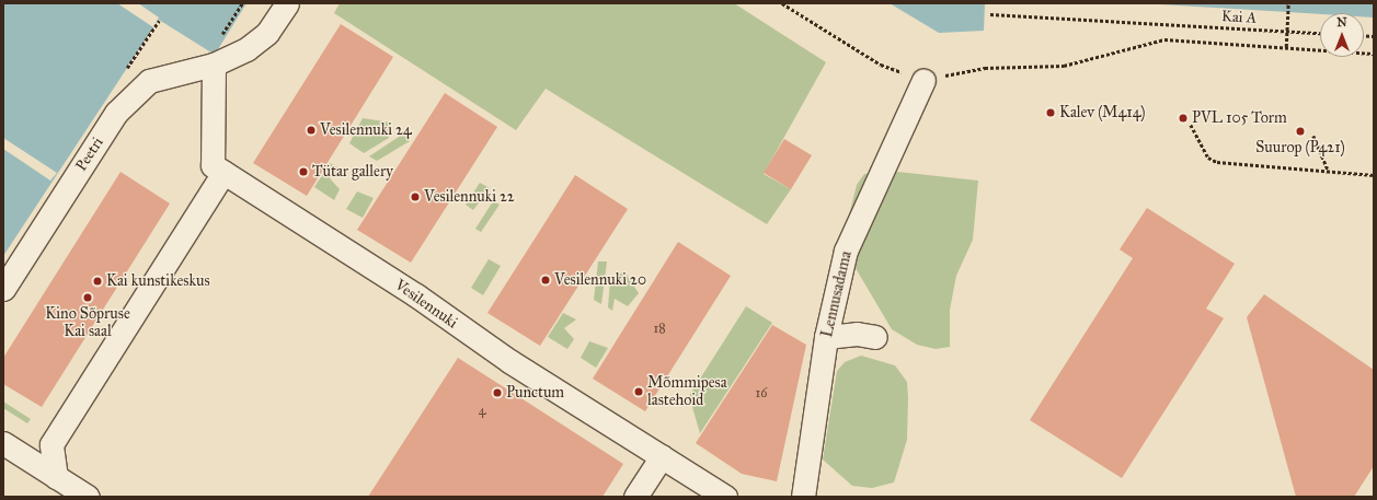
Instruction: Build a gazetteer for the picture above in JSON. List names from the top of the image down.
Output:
{
  "streets": {
    "street": ["Peetri", "Lennusadama", "Vesilennuki"],
    "path": ["Kai A"]
  },
  "crossings": [
    ["Peetri", "Vesilennuki"]
  ],
  "places": [
    "Kalev (M414)",
    "PVL 105 Torm",
    "Vesilennuki 24",
    "Suurop (P421)",
    "Tütar gallery",
    "Vesilennuki 22",
    "Vesilennuki 20",
    "Kai kunstikeskus",
    "Kino Sõpruse Kai saal",
    "Mõmmipesa lastehoid",
    "Punctum"
  ],
  "house_numbers": ["18", "16", "4"],
  "north": "top"
}
